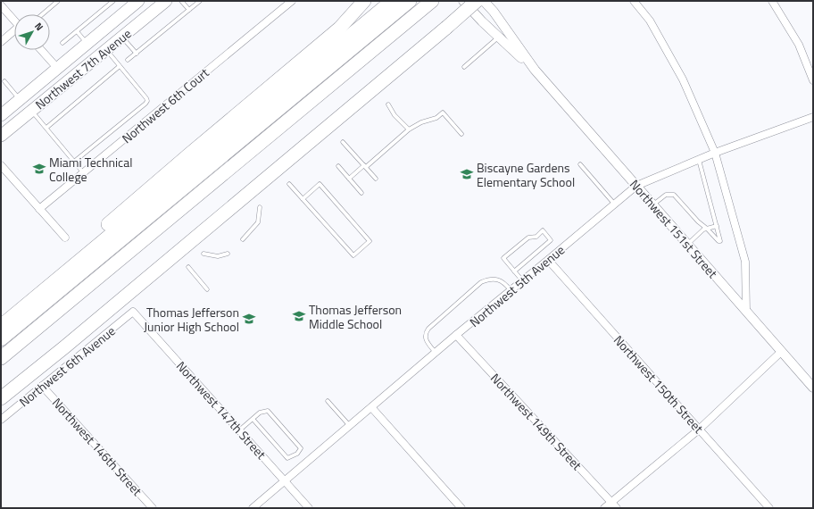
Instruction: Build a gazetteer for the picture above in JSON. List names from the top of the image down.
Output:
{
  "streets": {
    "main road": ["Northwest 7th Avenue"],
    "street": [
      "Northwest 6th Court",
      "Northwest 151st Street",
      "Northwest 5th Avenue",
      "Northwest 6th Avenue",
      "Northwest 150th Street",
      "Northwest 147th Street",
      "Northwest 149th Street",
      "Northwest 146th Street"
    ]
  },
  "crossings": [
    ["Northwest 151st Street", "Northwest 5th Avenue"],
    ["Northwest 5th Avenue", "Northwest 150th Street"],
    ["Northwest 5th Avenue", "Northwest 147th Street"],
    ["Northwest 5th Avenue", "Northwest 149th Street"],
    ["Northwest 6th Avenue", "Northwest 147th Street"],
    ["Northwest 6th Avenue", "Northwest 146th Street"]
  ],
  "places": {
    "school or university": [
      "Miami Technical College",
      "Biscayne Gardens Elementary School",
      "Thomas Jefferson Middle School",
      "Thomas Jefferson Junior High School"
    ]
  },
  "north": "top right"
}
